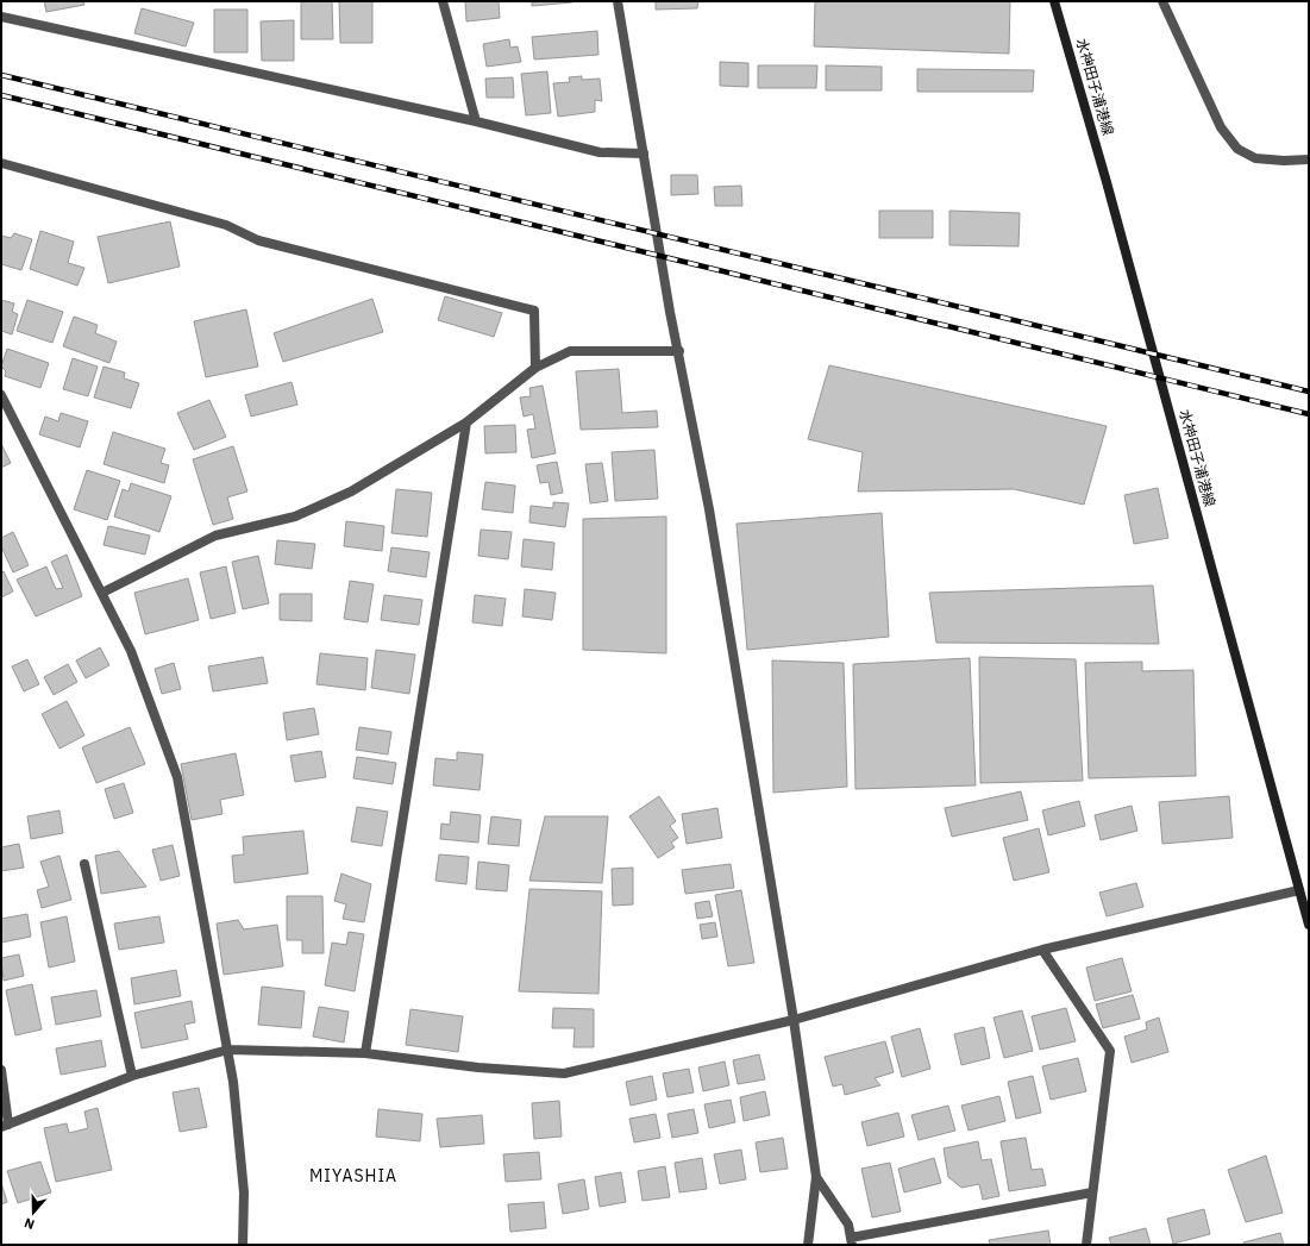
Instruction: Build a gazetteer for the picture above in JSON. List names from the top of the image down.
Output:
{
  "streets": {
    "main road": ["水神田子浦港線"]
  },
  "districts": ["MIYASHIA"],
  "north": "bottom"
}
